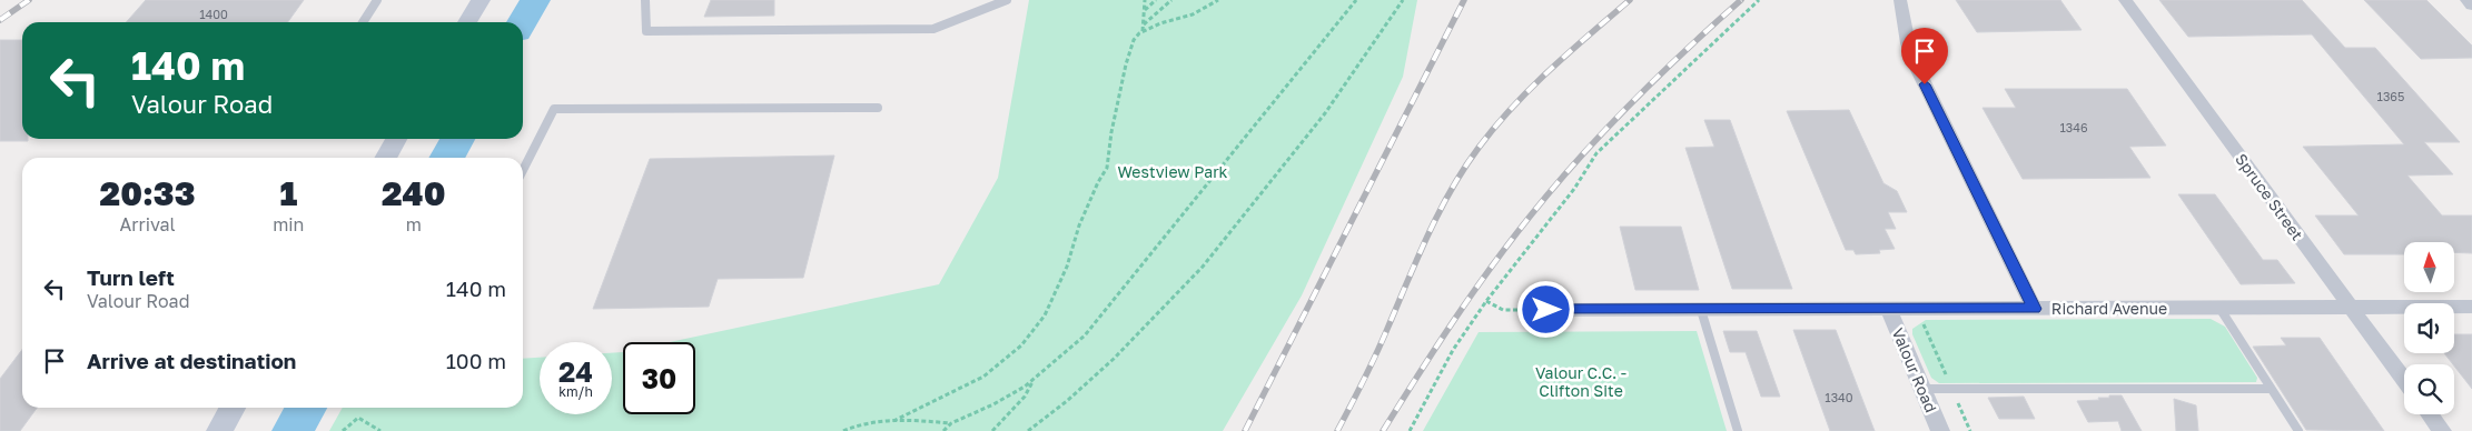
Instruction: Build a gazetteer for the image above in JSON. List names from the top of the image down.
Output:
{
  "streets": {
    "street": ["Spruce Street", "Richard Avenue", "Valour Road"]
  },
  "crossings": [
    ["Spruce Street", "Richard Avenue"],
    ["Richard Avenue", "Valour Road"]
  ],
  "parks": ["Westview Park", "Valour C.C. - Clifton Site"],
  "house_numbers": [
    "1400",
    "1365",
    "1346",
    "1340"
  ],
  "north": "top",
  "page": {
    "turn": ["140 m", "Valour Road"],
    "eta": [
      "20:33",
      "Arrival",
      "1",
      "min",
      "240",
      "m"
    ],
    "list": [
      {
        "name": "Turn left",
        "note": "Valour Road",
        "value": "140 m"
      },
      {
        "name": "Arrive at destination",
        "value": "100 m"
      }
    ],
    "speed": "24 km/h",
    "limit": "30"
  }
}
